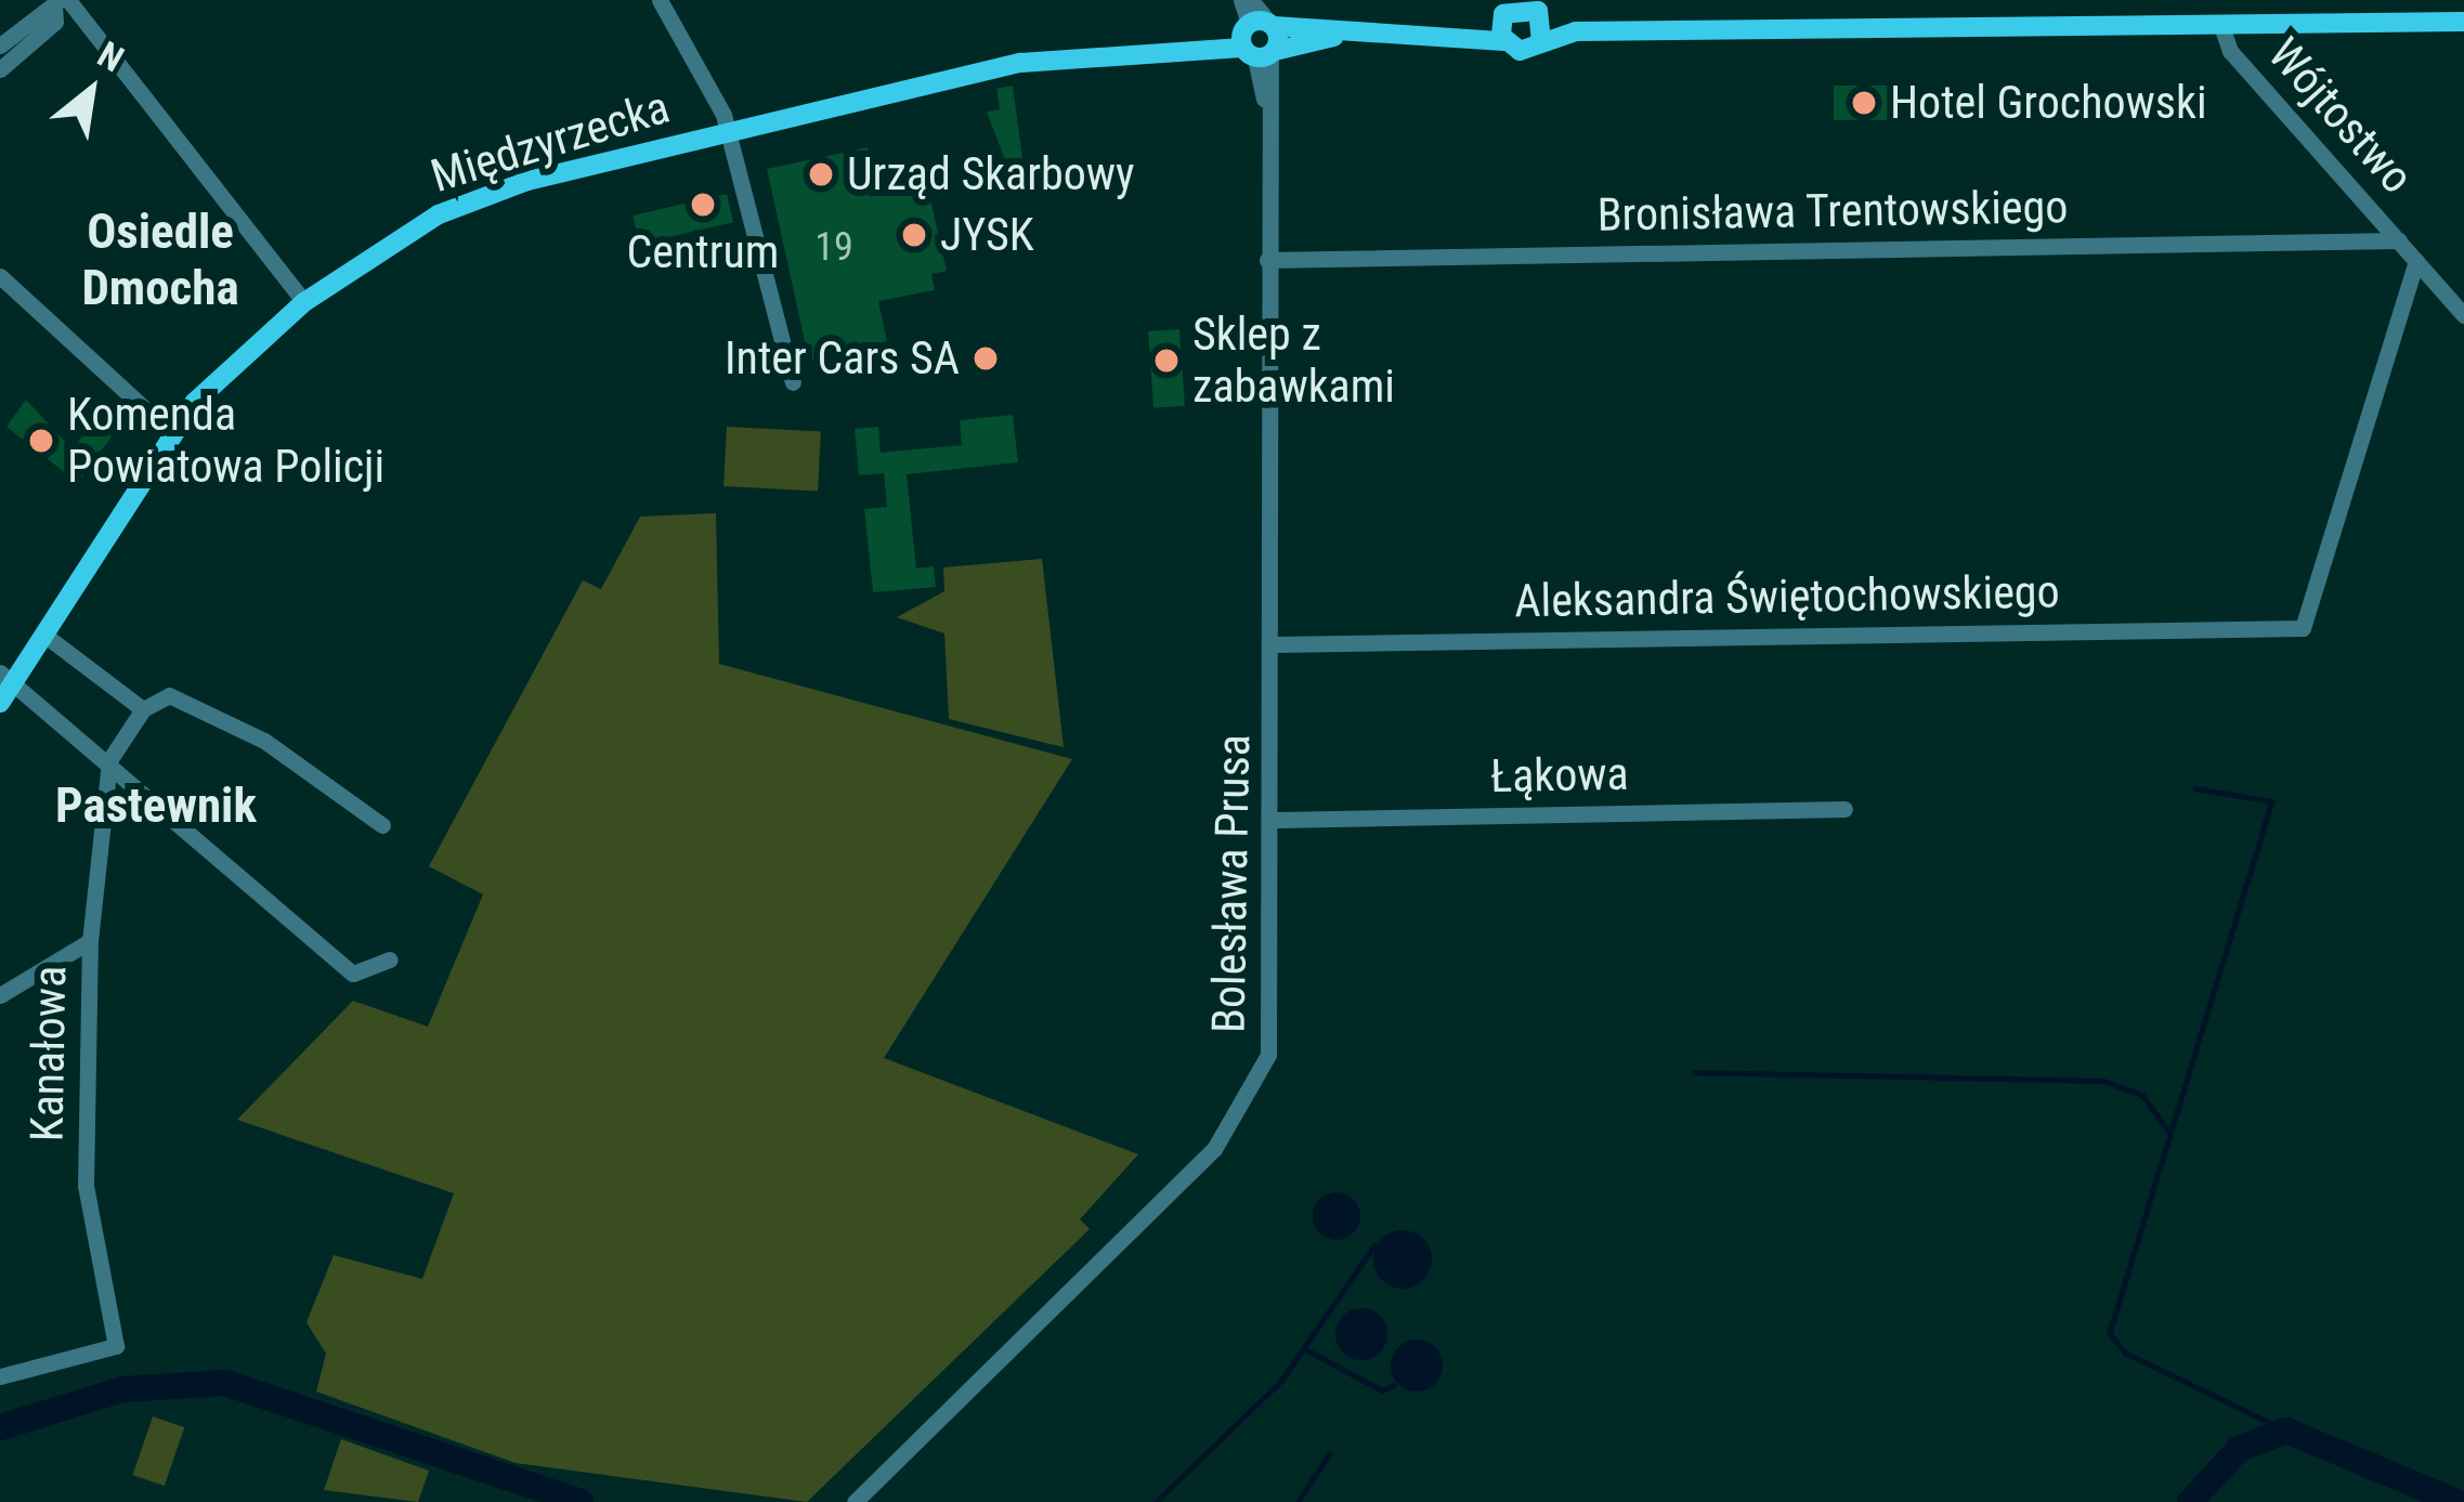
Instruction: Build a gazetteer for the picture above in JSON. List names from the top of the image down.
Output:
{
  "streets": {
    "main road": ["Międzyrzecka"],
    "street": [
      "Wójtostwo",
      "Bronisława Trentowskiego",
      "Aleksandra Świętochowskiego",
      "Łąkowa",
      "Bolesława Prusa",
      "Kanałowa"
    ]
  },
  "crossings": [
    ["Wójtostwo", "Międzyrzecka"],
    ["Wójtostwo", "Bronisława Trentowskiego"],
    ["Wójtostwo", "Aleksandra Świętochowskiego"],
    ["Międzyrzecka", "Bolesława Prusa"],
    ["Bronisława Trentowskiego", "Bolesława Prusa"],
    ["Aleksandra Świętochowskiego", "Bolesława Prusa"],
    ["Łąkowa", "Bolesława Prusa"]
  ],
  "districts": ["Osiedle Dmocha", "Pastewnik"],
  "places": [
    "Hotel Grochowski",
    "Urząd Skarbowy",
    "Centrum",
    "JYSK",
    "Inter Cars SA",
    "Sklep z zabawkami",
    "Komenda Powiatowa Policji"
  ],
  "house_numbers": ["19"],
  "north": "top right"
}
